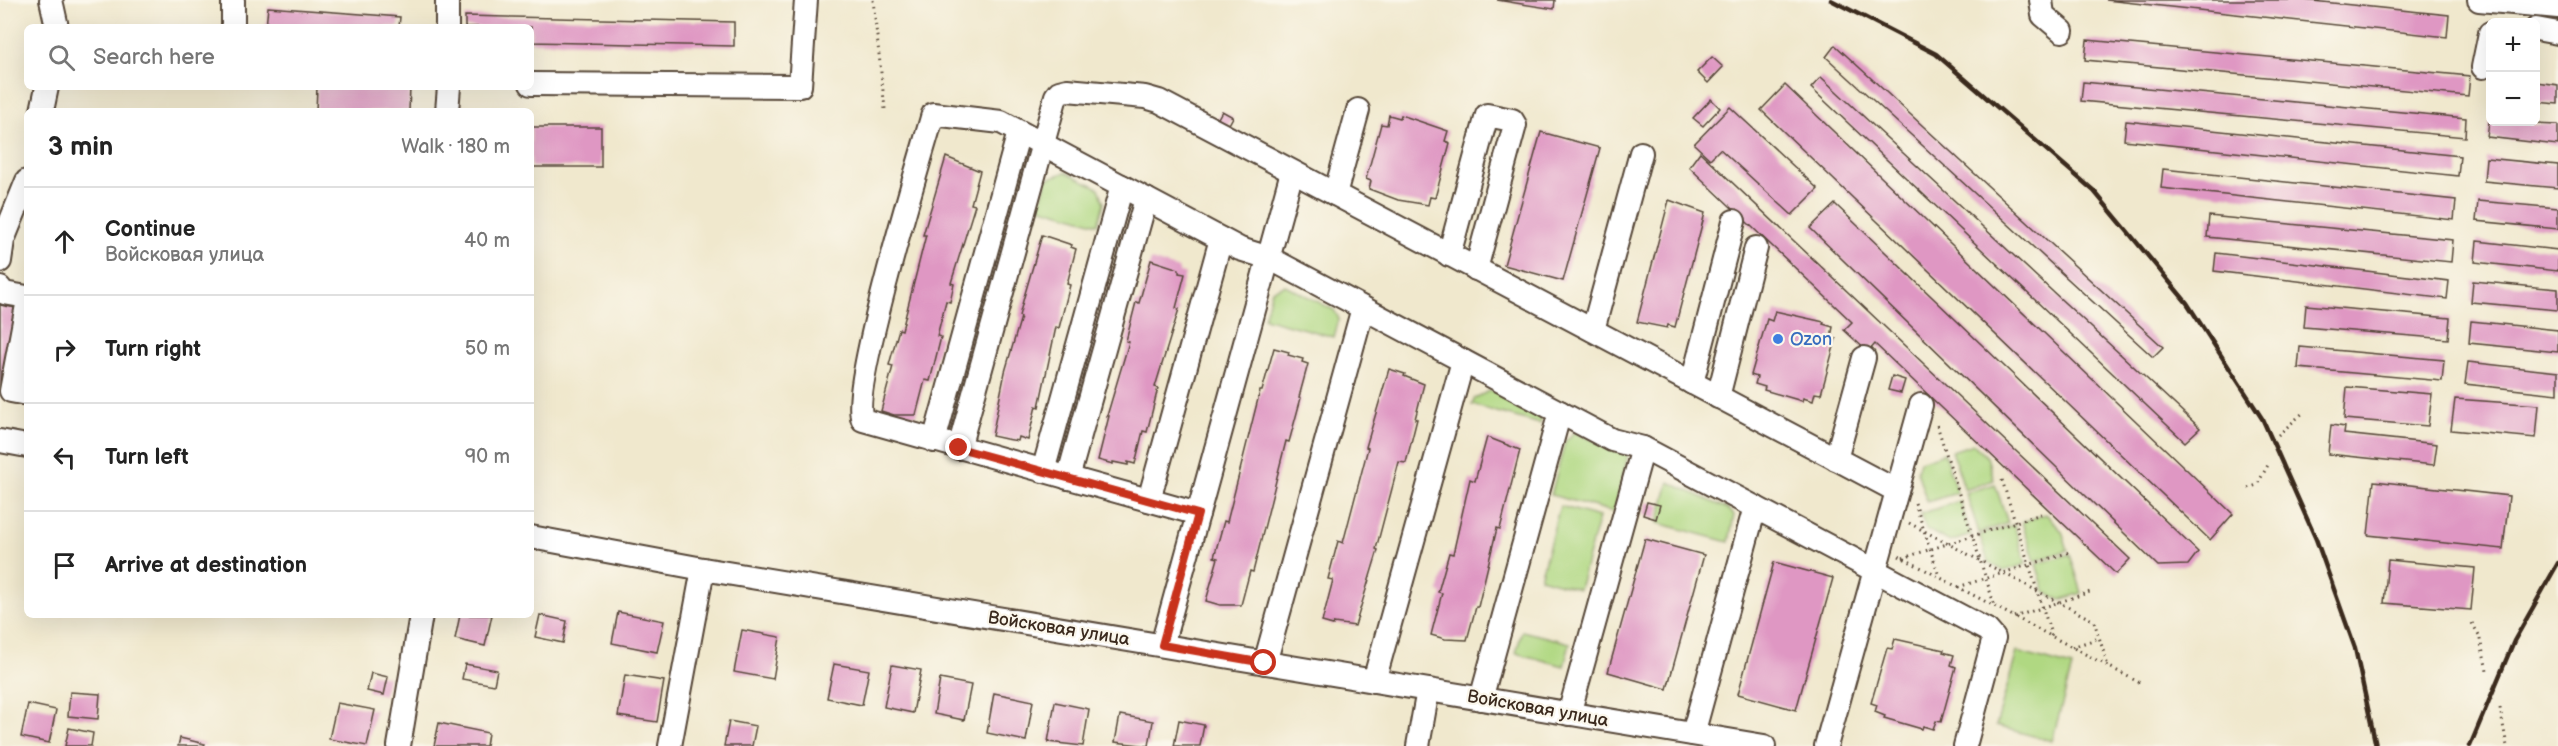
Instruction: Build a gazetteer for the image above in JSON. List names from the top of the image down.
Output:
{
  "streets": {
    "street": ["Войсковая улица"]
  },
  "places": ["Ozon"],
  "page": {
    "map_buttons": ["+", "−"],
    "search": "Search here",
    "heading": ["3 min", "Walk · 180 m"],
    "list": [
      ["Continue", "Войсковая улица", "40 m"],
      ["Turn right", "50 m"],
      ["Turn left", "90 m"],
      "Arrive at destination"
    ]
  }
}
